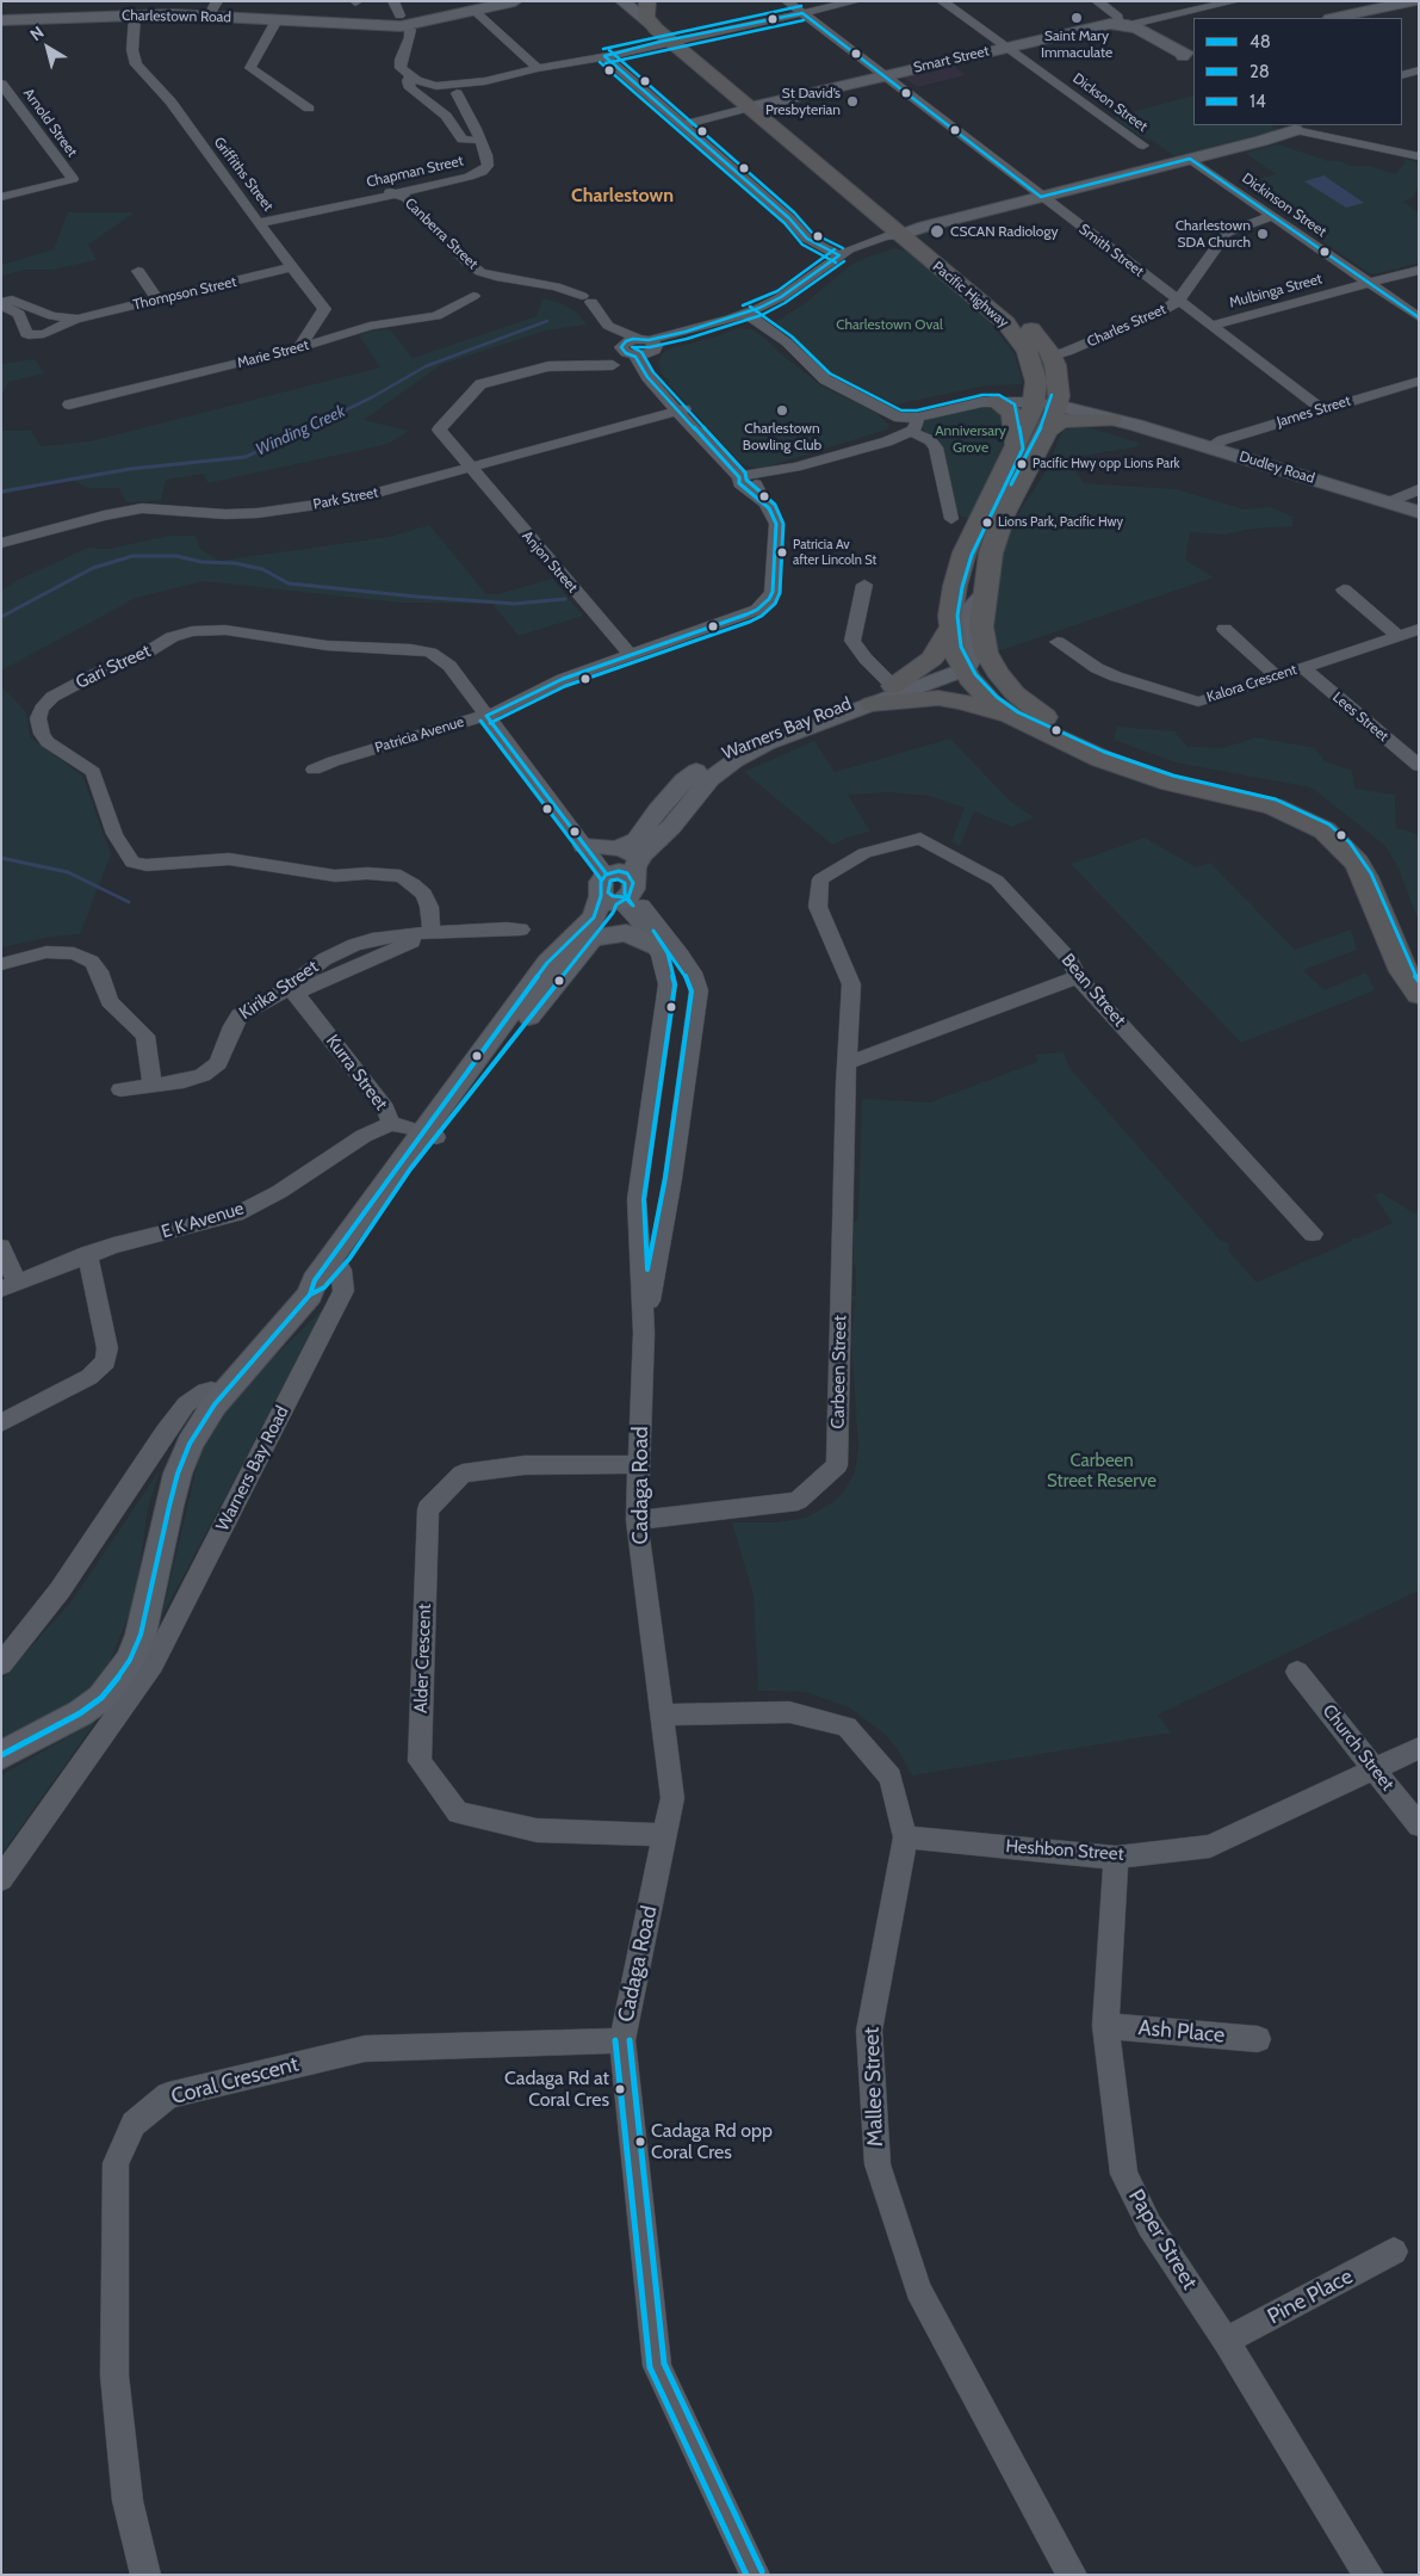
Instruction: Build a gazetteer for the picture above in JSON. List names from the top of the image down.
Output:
{
  "streets": {
    "highway": ["Pacific Highway"],
    "main road": [
      "Charlestown Road",
      "Smart Street",
      "Dudley Road",
      "Warners Bay Road"
    ],
    "street": [
      "Dickson Street",
      "Arnold Street",
      "Chapman Street",
      "Griffiths Street",
      "Dickinson Street",
      "Canberra Street",
      "Smith Street",
      "Mulbinga Street",
      "Thompson Street",
      "Charles Street",
      "Marie Street",
      "James Street",
      "Park Street",
      "Anjon Street",
      "Gari Street",
      "Kalora Crescent",
      "Lees Street",
      "Patricia Avenue",
      "Kirika Street",
      "Bean Street",
      "Kurra Street",
      "E K Avenue",
      "Carbeen Street",
      "Cadaga Road",
      "Alder Crescent",
      "Church Street",
      "Heshbon Street",
      "Ash Place",
      "Coral Crescent",
      "Mallee Street",
      "Paper Street",
      "Pine Place"
    ]
  },
  "crossings": [
    ["Charlestown Road", "Chapman Street"],
    ["Charlestown Road", "Griffiths Street"],
    ["Smart Street", "Dickson Street"],
    ["Smart Street", "Smith Street"],
    ["Smart Street", "Pacific Highway"],
    ["Chapman Street", "Griffiths Street"],
    ["Chapman Street", "Canberra Street"],
    ["Griffiths Street", "Thompson Street"],
    ["Griffiths Street", "Marie Street"],
    ["Dickinson Street", "Mulbinga Street"],
    ["Dickinson Street", "Charles Street"],
    ["Canberra Street", "Patricia Avenue"],
    ["Smith Street", "Mulbinga Street"],
    ["Smith Street", "Charles Street"],
    ["Smith Street", "James Street"],
    ["Pacific Highway", "Charles Street"],
    ["Pacific Highway", "Dudley Road"],
    ["James Street", "Dudley Road"],
    ["Park Street", "Anjon Street"],
    ["Park Street", "Patricia Avenue"],
    ["Anjon Street", "Patricia Avenue"],
    ["Gari Street", "Warners Bay Road"],
    ["Gari Street", "Patricia Avenue"],
    ["Gari Street", "Kirika Street"],
    ["Gari Street", "Cadaga Road"],
    ["Kalora Crescent", "Lees Street"],
    ["Warners Bay Road", "Kurra Street"],
    ["Warners Bay Road", "Cadaga Road"],
    ["Kirika Street", "Kurra Street"],
    ["Bean Street", "Carbeen Street"],
    ["Kurra Street", "E K Avenue"],
    ["Carbeen Street", "Cadaga Road"],
    ["Cadaga Road", "Alder Crescent"],
    ["Cadaga Road", "Coral Crescent"],
    ["Cadaga Road", "Mallee Street"],
    ["Church Street", "Heshbon Street"],
    ["Heshbon Street", "Mallee Street"],
    ["Heshbon Street", "Paper Street"],
    ["Ash Place", "Paper Street"],
    ["Paper Street", "Pine Place"]
  ],
  "districts": ["Charlestown"],
  "water": ["Winding Creek"],
  "parks": ["Charlestown Oval", "Anniversary Grove", "Carbeen Street Reserve"],
  "places": [
    "Saint Mary Immaculate",
    "St David’s Presbyterian",
    "CSCAN Radiology",
    "Charlestown SDA Church",
    "Charlestown Bowling Club",
    "Pacific Hwy opp Lions Park",
    "Lions Park, Pacific Hwy",
    "Patricia Av after Lincoln St",
    "Cadaga Rd at Coral Cres",
    "Cadaga Rd opp Coral Cres"
  ],
  "lines": ["transit line 14", "transit line 48", "transit line 28"],
  "legend": ["48", "28", "14"],
  "north": "top left"
}
